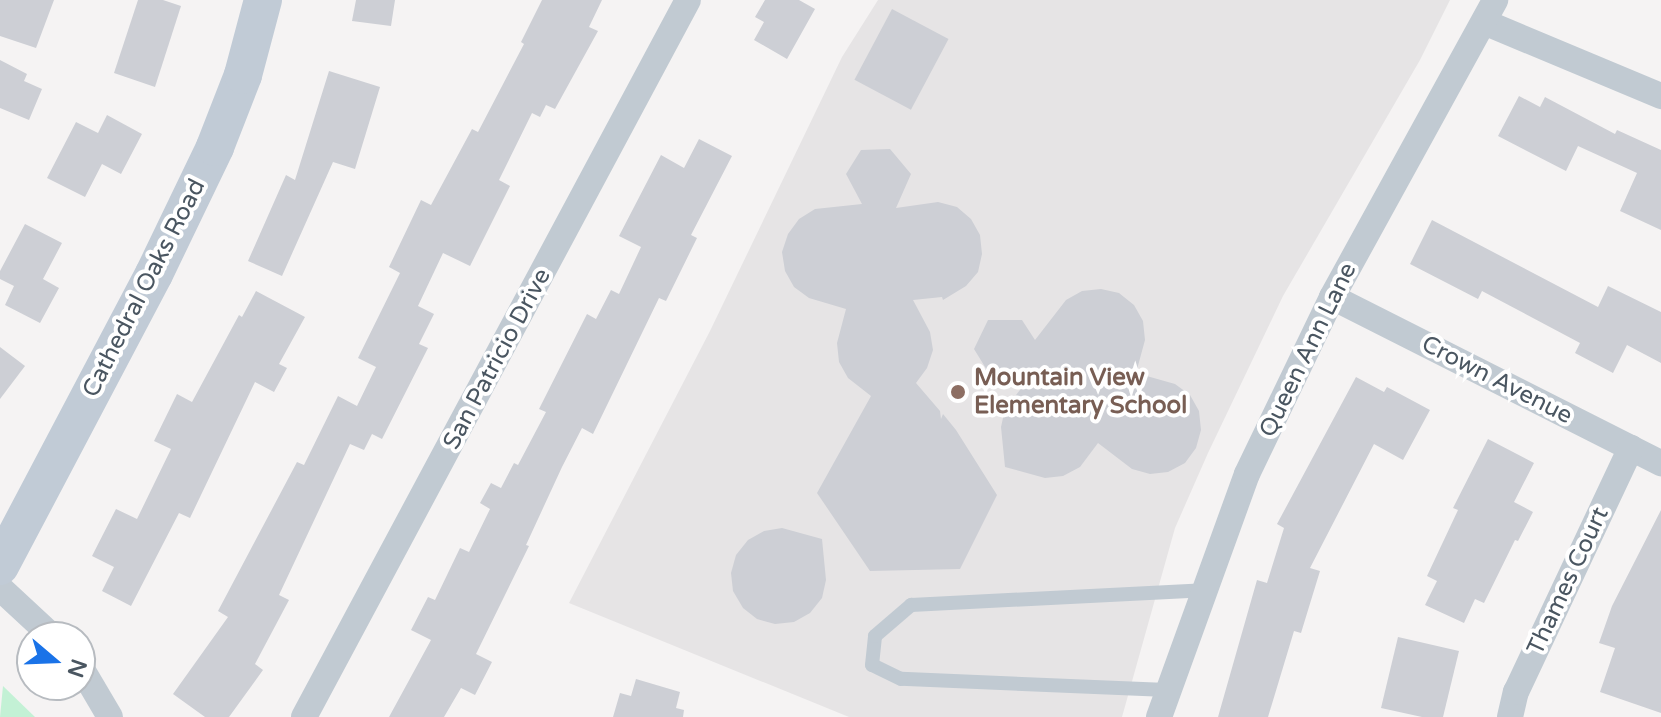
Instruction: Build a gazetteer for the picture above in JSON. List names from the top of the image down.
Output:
{
  "streets": {
    "main road": ["Cathedral Oaks Road"],
    "street": [
      "Queen Ann Lane",
      "San Patricio Drive",
      "Crown Avenue",
      "Thames Court"
    ]
  },
  "crossings": [
    ["Queen Ann Lane", "Crown Avenue"],
    ["Crown Avenue", "Thames Court"]
  ],
  "places": ["Mountain View Elementary School"],
  "north": "right"
}
